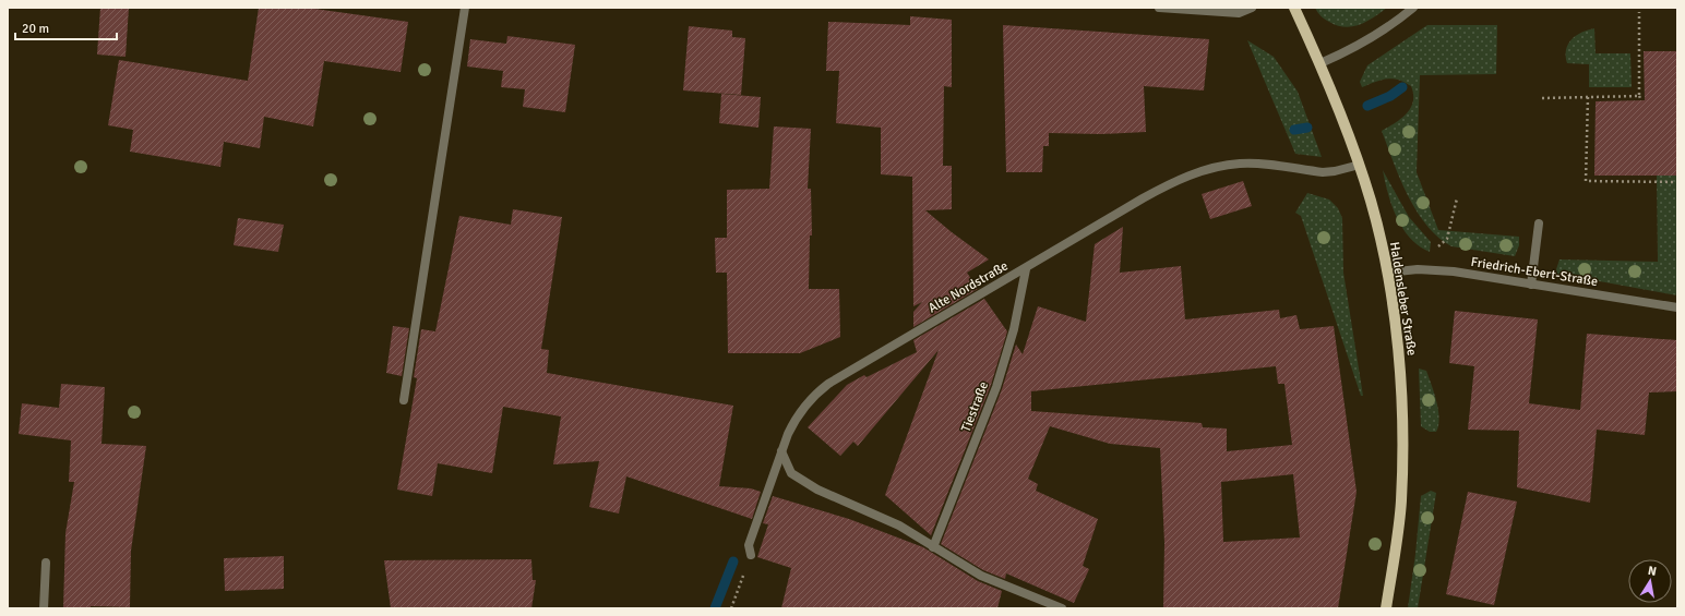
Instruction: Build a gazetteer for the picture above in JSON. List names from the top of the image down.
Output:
{
  "streets": {
    "main road": ["Haldensleber Straße"],
    "street": ["Friedrich-Ebert-Straße", "Alte Nordstraße", "Tiestraße"]
  },
  "crossings": [
    ["Friedrich-Ebert-Straße", "Haldensleber Straße"],
    ["Alte Nordstraße", "Haldensleber Straße"],
    ["Alte Nordstraße", "Tiestraße"]
  ],
  "scale_bar": "20 m",
  "north": "top"
}
